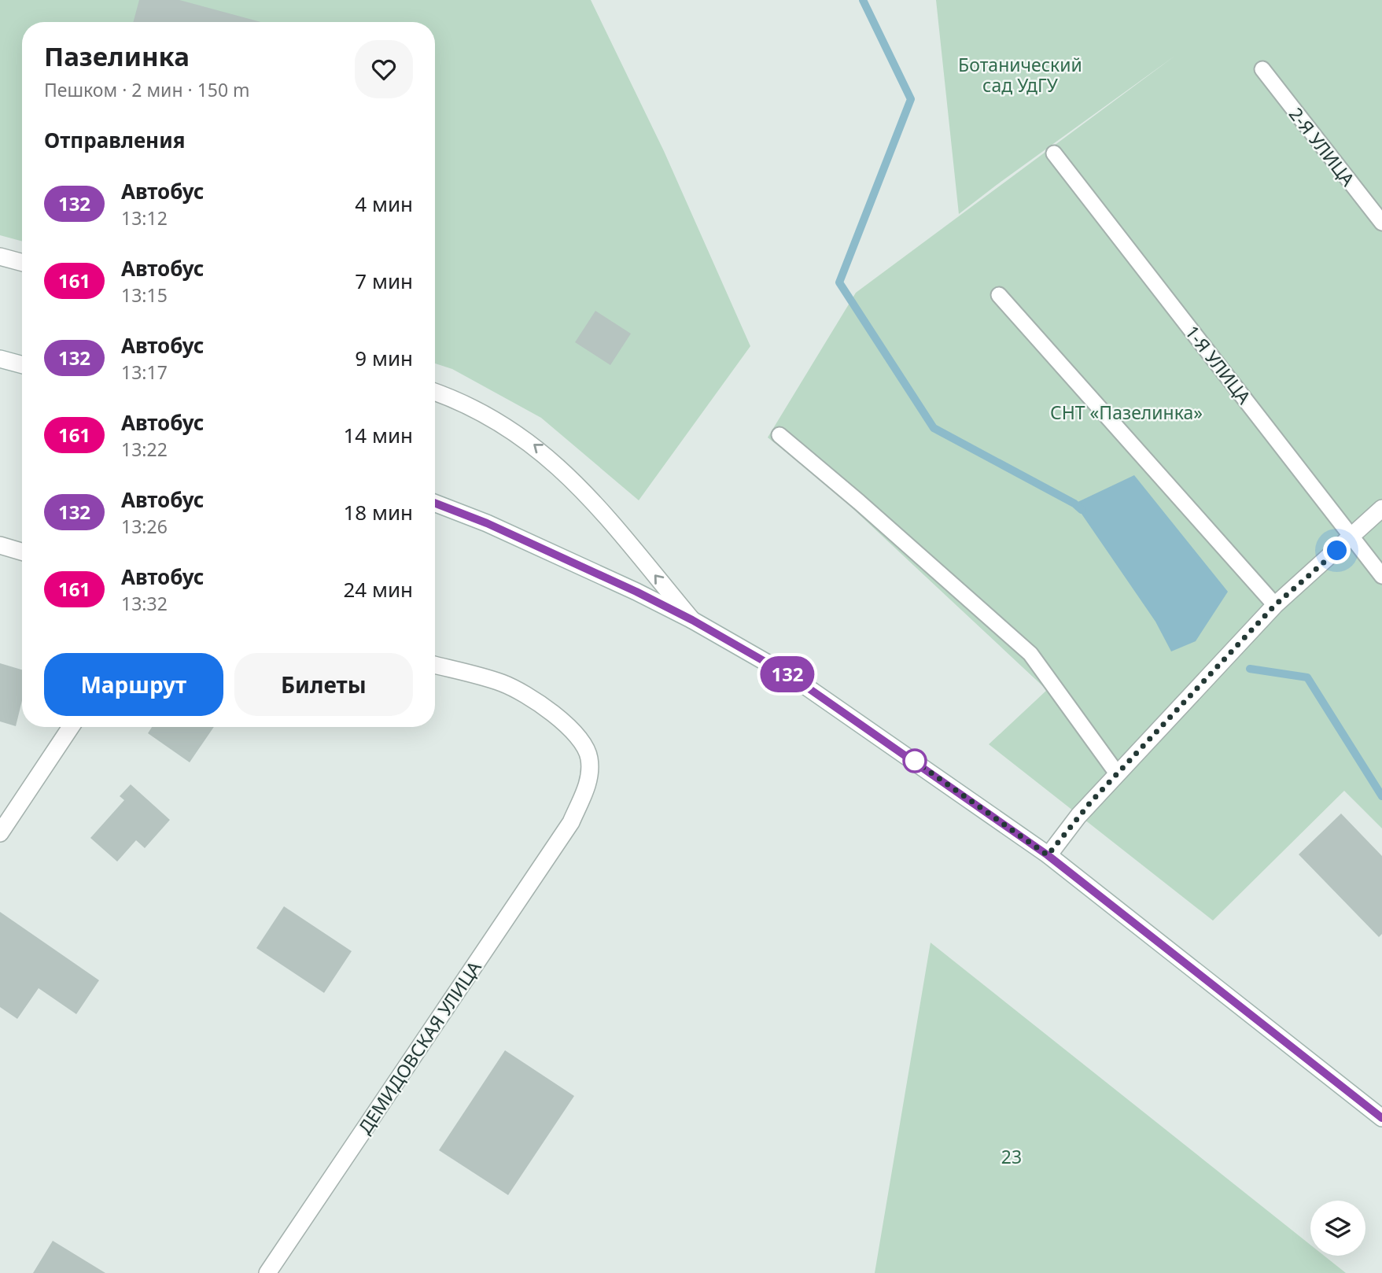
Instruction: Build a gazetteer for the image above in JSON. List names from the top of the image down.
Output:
{
  "streets": {
    "street": ["ДЕМИДОВСКАЯ УЛИЦА"],
    "lane": ["2-Я УЛИЦА", "1-Я УЛИЦА"]
  },
  "parks": ["Ботанический сад УдГУ", "СНТ «Пазелинка»", "23"],
  "lines": ["bus line 132"],
  "page": {
    "on_map": "132",
    "heading": [
      ["Пазелинка", "Пешком · 2 мин · 150 m"],
      "Отправления"
    ],
    "list": [
      {
        "mark": "132",
        "name": "Автобус",
        "note": "13:12",
        "value": "4 мин"
      },
      {
        "mark": "161",
        "name": "Автобус",
        "note": "13:15",
        "value": "7 мин"
      },
      {
        "mark": "132",
        "name": "Автобус",
        "note": "13:17",
        "value": "9 мин"
      },
      {
        "mark": "161",
        "name": "Автобус",
        "note": "13:22",
        "value": "14 мин"
      },
      {
        "mark": "132",
        "name": "Автобус",
        "note": "13:26",
        "value": "18 мин"
      },
      {
        "mark": "161",
        "name": "Автобус",
        "note": "13:32",
        "value": "24 мин"
      }
    ],
    "buttons": ["Маршрут", "Билеты"]
  }
}
